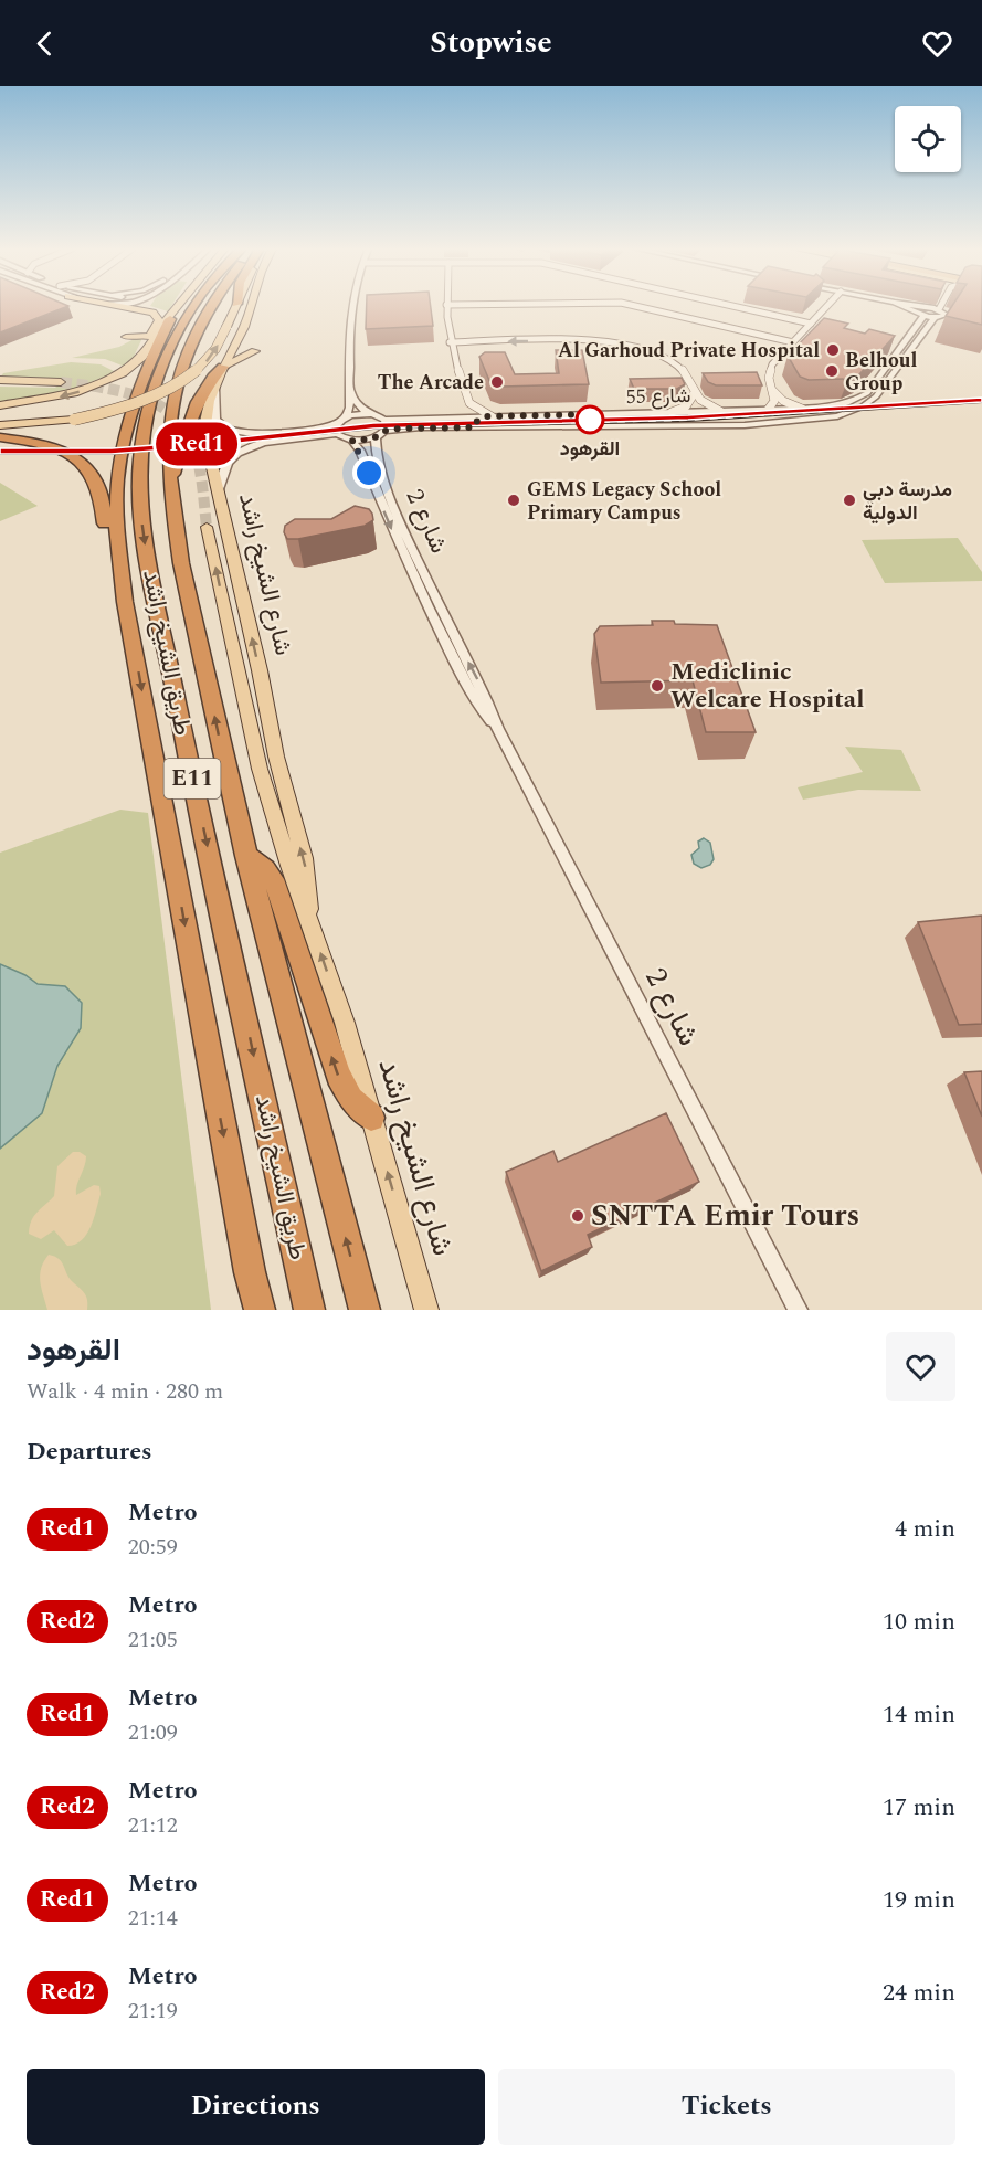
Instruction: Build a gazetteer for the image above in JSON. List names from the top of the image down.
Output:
{
  "streets": {
    "highway": ["طريق الشيخ راشد", "E11"],
    "main road": ["شارع الشيخ راشد"],
    "street": ["شارع 55", "شارع 2"]
  },
  "one_way": ["شارع الشيخ راشد"],
  "places": [
    "Al Garhoud Private Hospital",
    "Belhoul Group",
    "The Arcade",
    "القرهود",
    "GEMS Legacy School Primary Campus",
    "مدرسة دبي الدولية",
    "Mediclinic Welcare Hospital",
    "SNTTA Emir Tours"
  ],
  "lines": ["metro line Red1"],
  "page": {
    "header": "Stopwise",
    "on_map": "Red1",
    "heading": [
      ["القرهود", "Walk · 4 min · 280 m"],
      "Departures"
    ],
    "list": [
      {
        "mark": "Red1",
        "name": "Metro",
        "note": "20:59",
        "value": "4 min"
      },
      {
        "mark": "Red2",
        "name": "Metro",
        "note": "21:05",
        "value": "10 min"
      },
      {
        "mark": "Red1",
        "name": "Metro",
        "note": "21:09",
        "value": "14 min"
      },
      {
        "mark": "Red2",
        "name": "Metro",
        "note": "21:12",
        "value": "17 min"
      },
      {
        "mark": "Red1",
        "name": "Metro",
        "note": "21:14",
        "value": "19 min"
      },
      {
        "mark": "Red2",
        "name": "Metro",
        "note": "21:19",
        "value": "24 min"
      }
    ],
    "buttons": ["Directions", "Tickets"]
  }
}
